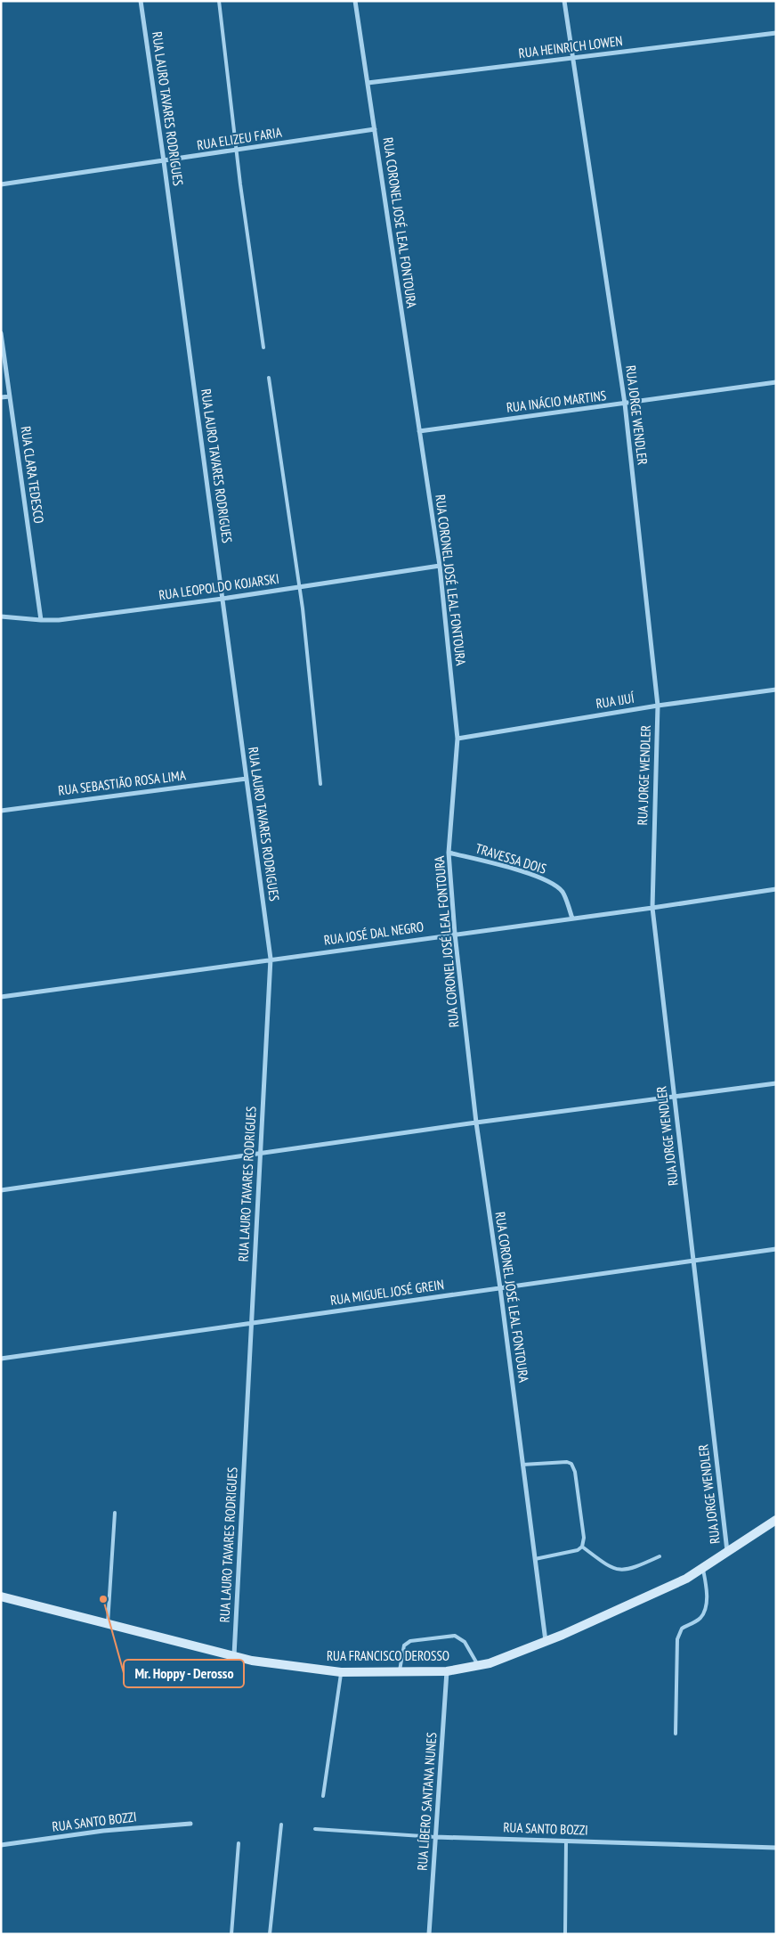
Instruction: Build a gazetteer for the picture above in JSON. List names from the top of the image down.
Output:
{
  "streets": {
    "main road": ["RUA FRANCISCO DEROSSO"],
    "street": [
      "RUA HEINRICH LOWEN",
      "RUA LAURO TAVARES RODRIGUES",
      "RUA ELIZEU FARIA",
      "RUA CORONEL JOSÉ LEAL FONTOURA",
      "RUA INÁCIO MARTINS",
      "RUA JORGE WENDLER",
      "RUA CLARA TEDESCO",
      "RUA LEOPOLDO KOJARSKI",
      "RUA IJUÍ",
      "RUA SEBASTIÃO ROSA LIMA",
      "TRAVESSA DOIS",
      "RUA JOSÉ DAL NEGRO",
      "RUA MIGUEL JOSÉ GREIN",
      "RUA LÍBERO SANTANA NUNES",
      "RUA SANTO BOZZI"
    ]
  },
  "crossings": [
    ["RUA HEINRICH LOWEN", "RUA CORONEL JOSÉ LEAL FONTOURA"],
    ["RUA HEINRICH LOWEN", "RUA JORGE WENDLER"],
    ["RUA LAURO TAVARES RODRIGUES", "RUA ELIZEU FARIA"],
    ["RUA LAURO TAVARES RODRIGUES", "RUA LEOPOLDO KOJARSKI"],
    ["RUA LAURO TAVARES RODRIGUES", "RUA SEBASTIÃO ROSA LIMA"],
    ["RUA LAURO TAVARES RODRIGUES", "RUA JOSÉ DAL NEGRO"],
    ["RUA LAURO TAVARES RODRIGUES", "RUA MIGUEL JOSÉ GREIN"],
    ["RUA LAURO TAVARES RODRIGUES", "RUA FRANCISCO DEROSSO"],
    ["RUA ELIZEU FARIA", "RUA CORONEL JOSÉ LEAL FONTOURA"],
    ["RUA CORONEL JOSÉ LEAL FONTOURA", "RUA INÁCIO MARTINS"],
    ["RUA CORONEL JOSÉ LEAL FONTOURA", "RUA LEOPOLDO KOJARSKI"],
    ["RUA CORONEL JOSÉ LEAL FONTOURA", "RUA IJUÍ"],
    ["RUA CORONEL JOSÉ LEAL FONTOURA", "TRAVESSA DOIS"],
    ["RUA CORONEL JOSÉ LEAL FONTOURA", "RUA JOSÉ DAL NEGRO"],
    ["RUA CORONEL JOSÉ LEAL FONTOURA", "RUA MIGUEL JOSÉ GREIN"],
    ["RUA CORONEL JOSÉ LEAL FONTOURA", "RUA FRANCISCO DEROSSO"],
    ["RUA INÁCIO MARTINS", "RUA JORGE WENDLER"],
    ["RUA JORGE WENDLER", "RUA IJUÍ"],
    ["RUA JORGE WENDLER", "RUA JOSÉ DAL NEGRO"],
    ["RUA JORGE WENDLER", "RUA MIGUEL JOSÉ GREIN"],
    ["RUA JORGE WENDLER", "RUA FRANCISCO DEROSSO"],
    ["RUA CLARA TEDESCO", "RUA LEOPOLDO KOJARSKI"],
    ["TRAVESSA DOIS", "RUA JOSÉ DAL NEGRO"],
    ["RUA FRANCISCO DEROSSO", "RUA LÍBERO SANTANA NUNES"],
    ["RUA LÍBERO SANTANA NUNES", "RUA SANTO BOZZI"]
  ],
  "places": ["Mr. Hoppy - Derosso"]
}
